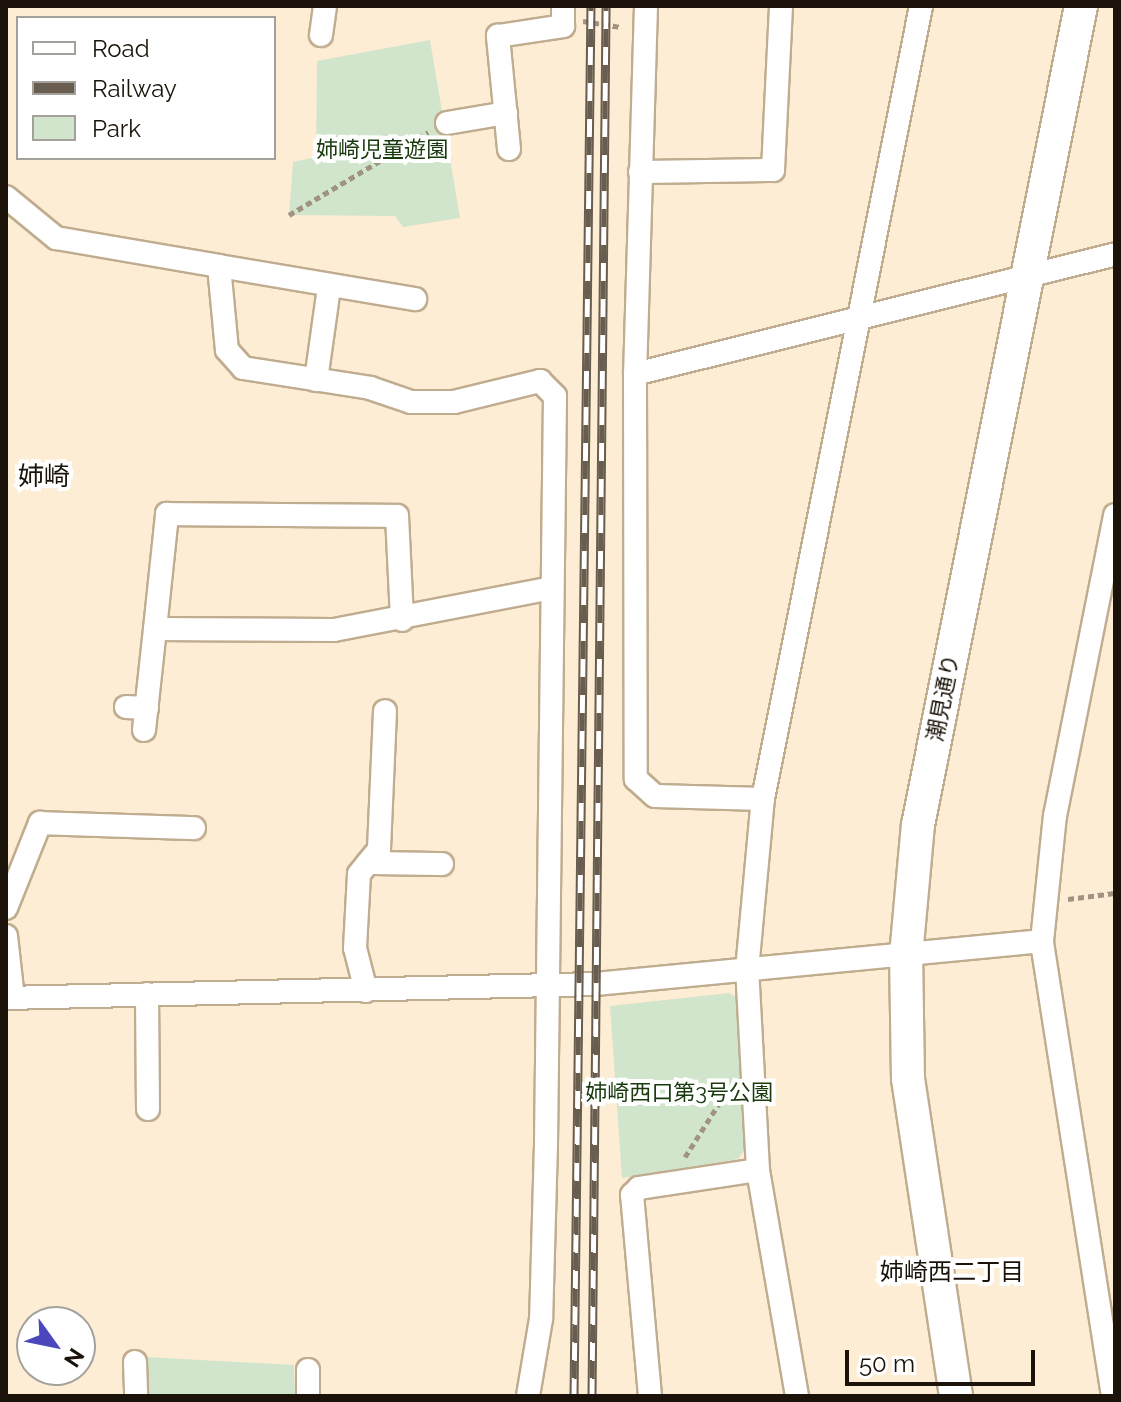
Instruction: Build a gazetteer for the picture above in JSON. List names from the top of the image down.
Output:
{
  "streets": {
    "street": ["潮見通り"]
  },
  "districts": ["姉崎", "姉崎西二丁目"],
  "parks": ["姉崎児童遊園", "姉崎西口第3号公園"],
  "legend": ["Road", "Railway", "Park"],
  "scale_bar": "50 m",
  "north": "bottom right"
}
